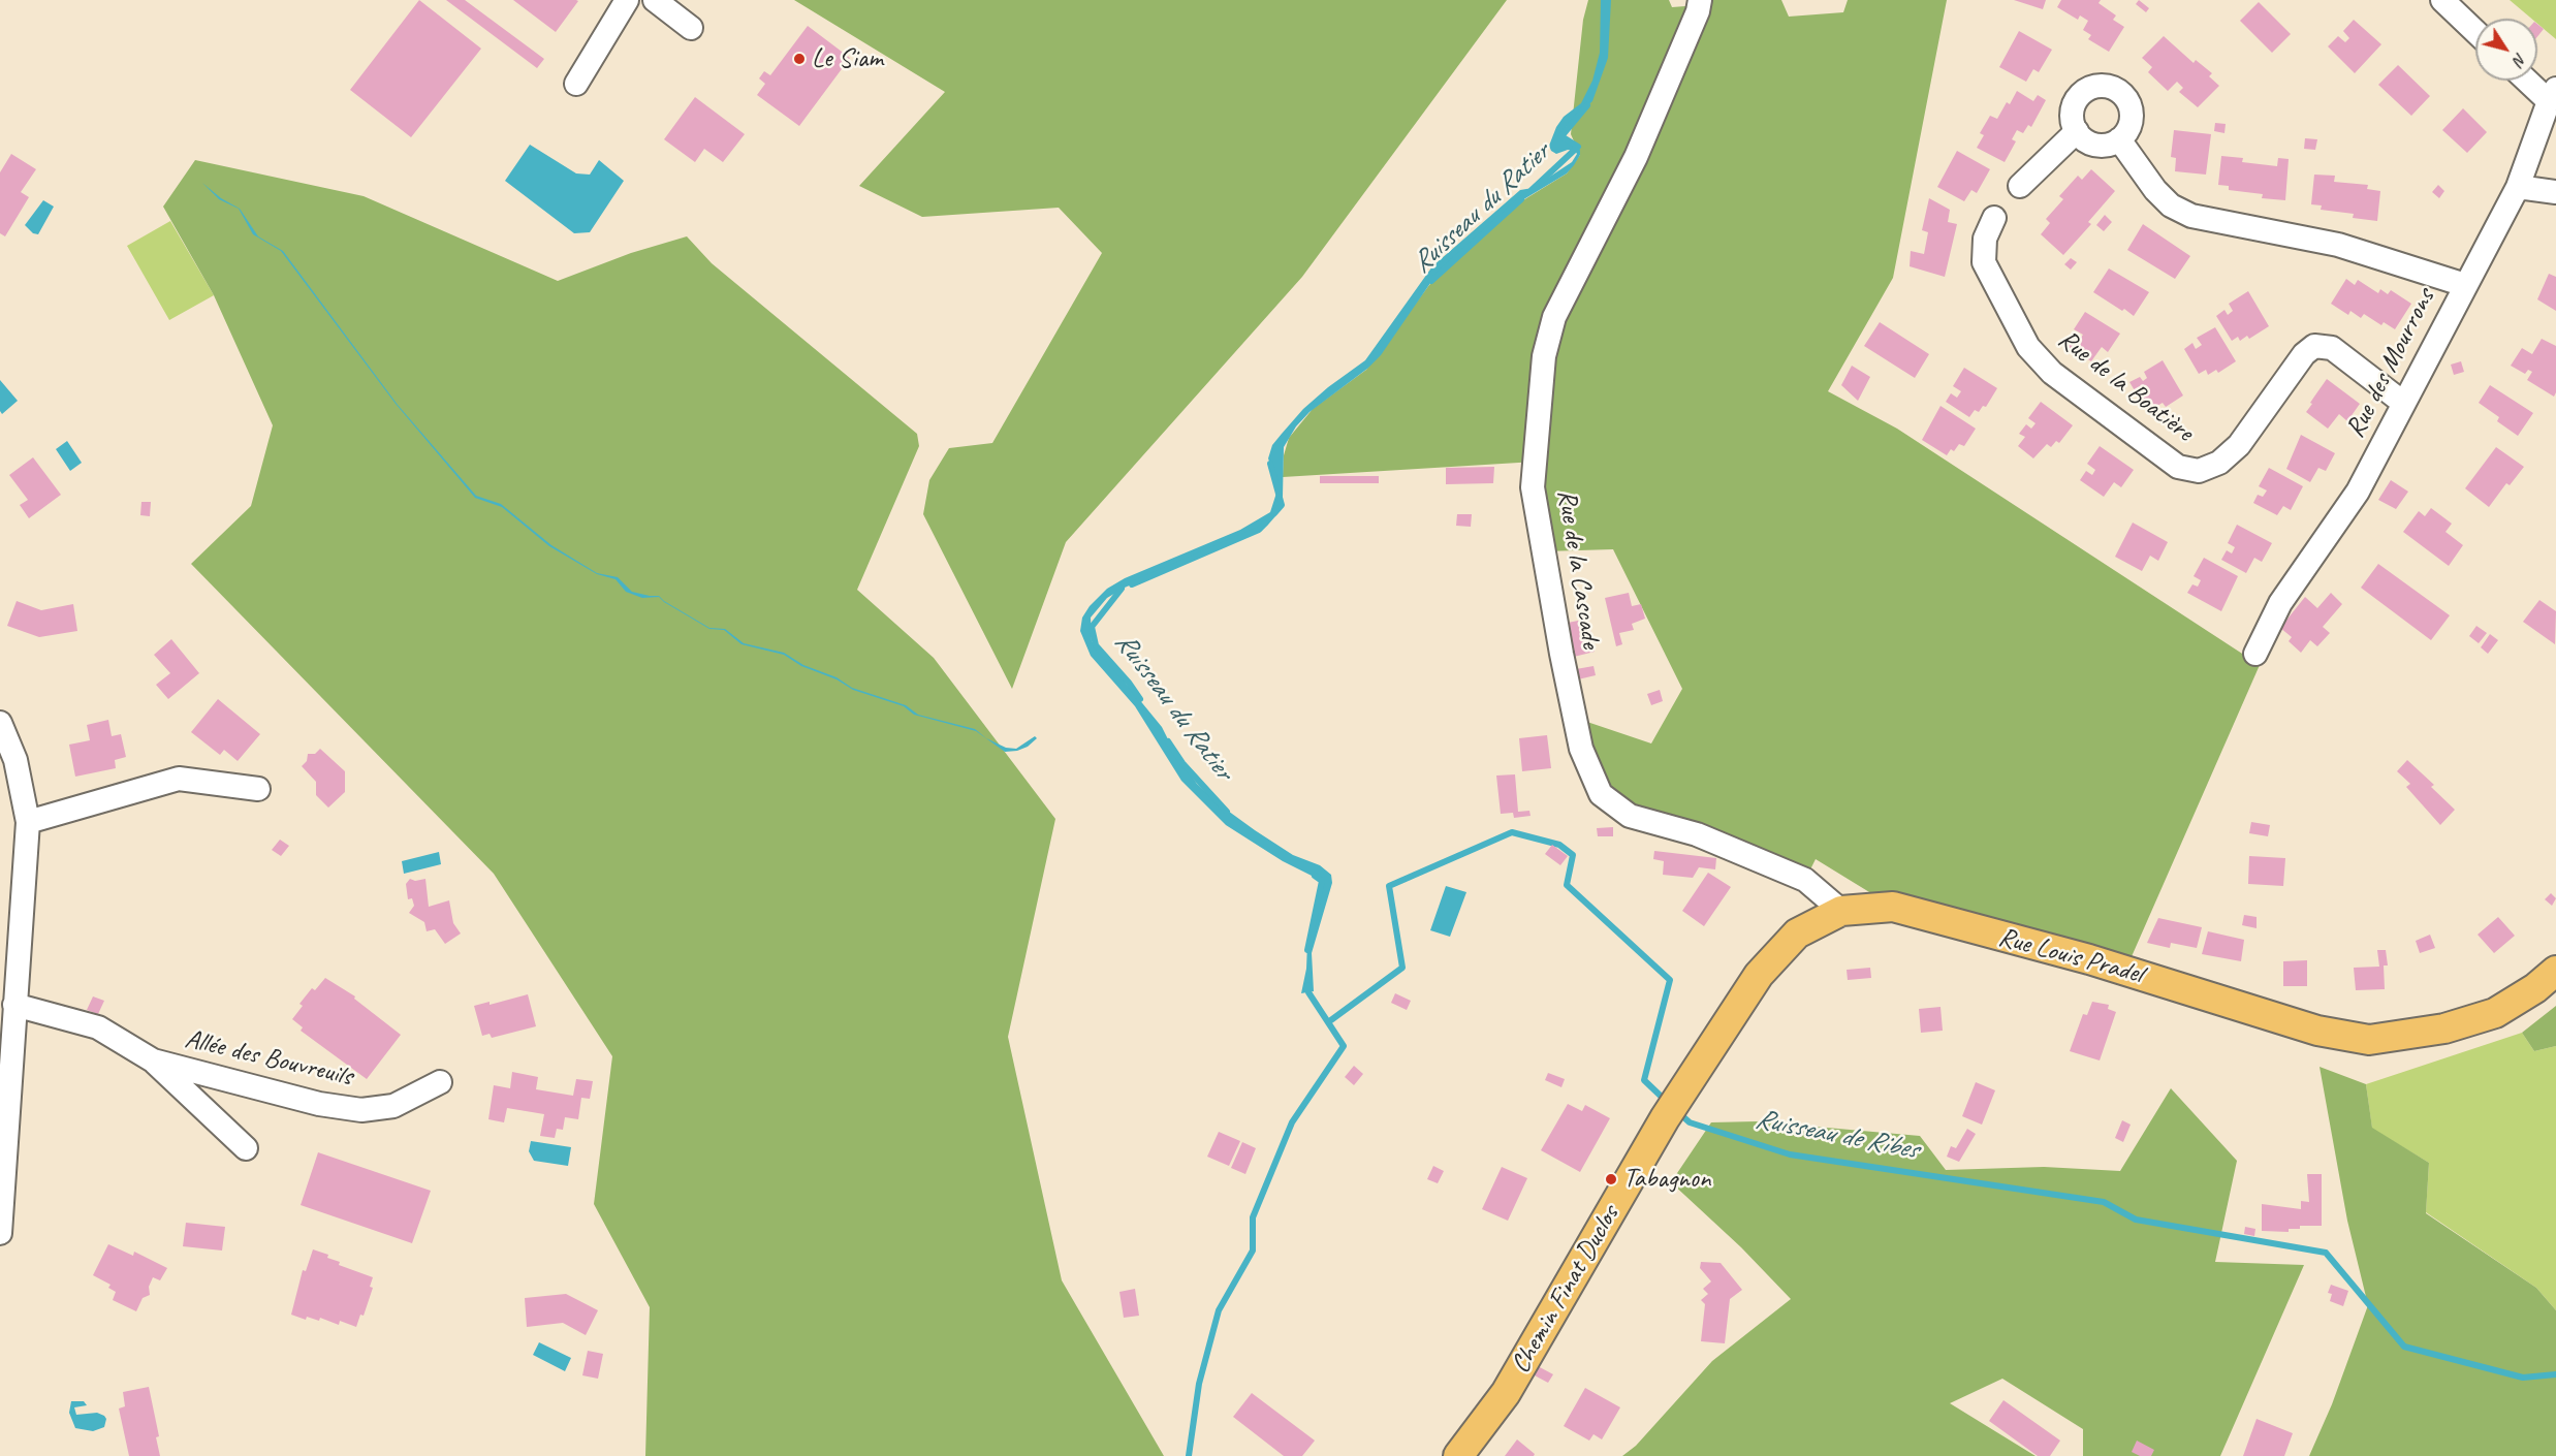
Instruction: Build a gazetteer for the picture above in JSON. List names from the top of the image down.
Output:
{
  "streets": {
    "main road": ["Rue Louis Pradel", "Chemin Finat Duclos"],
    "street": [
      "Rue des Mourrons",
      "Rue de la Boatière",
      "Rue de la Cascade",
      "Allée des Bouvreuils"
    ]
  },
  "crossings": [
    ["Rue des Mourrons", "Rue de la Boatière"],
    ["Rue de la Cascade", "Rue Louis Pradel"],
    ["Rue Louis Pradel", "Chemin Finat Duclos"]
  ],
  "water": ["Ruisseau du Ratier", "Ruisseau de Ribes"],
  "places": ["Le Siam", "Tabagnon"],
  "north": "bottom right"
}
